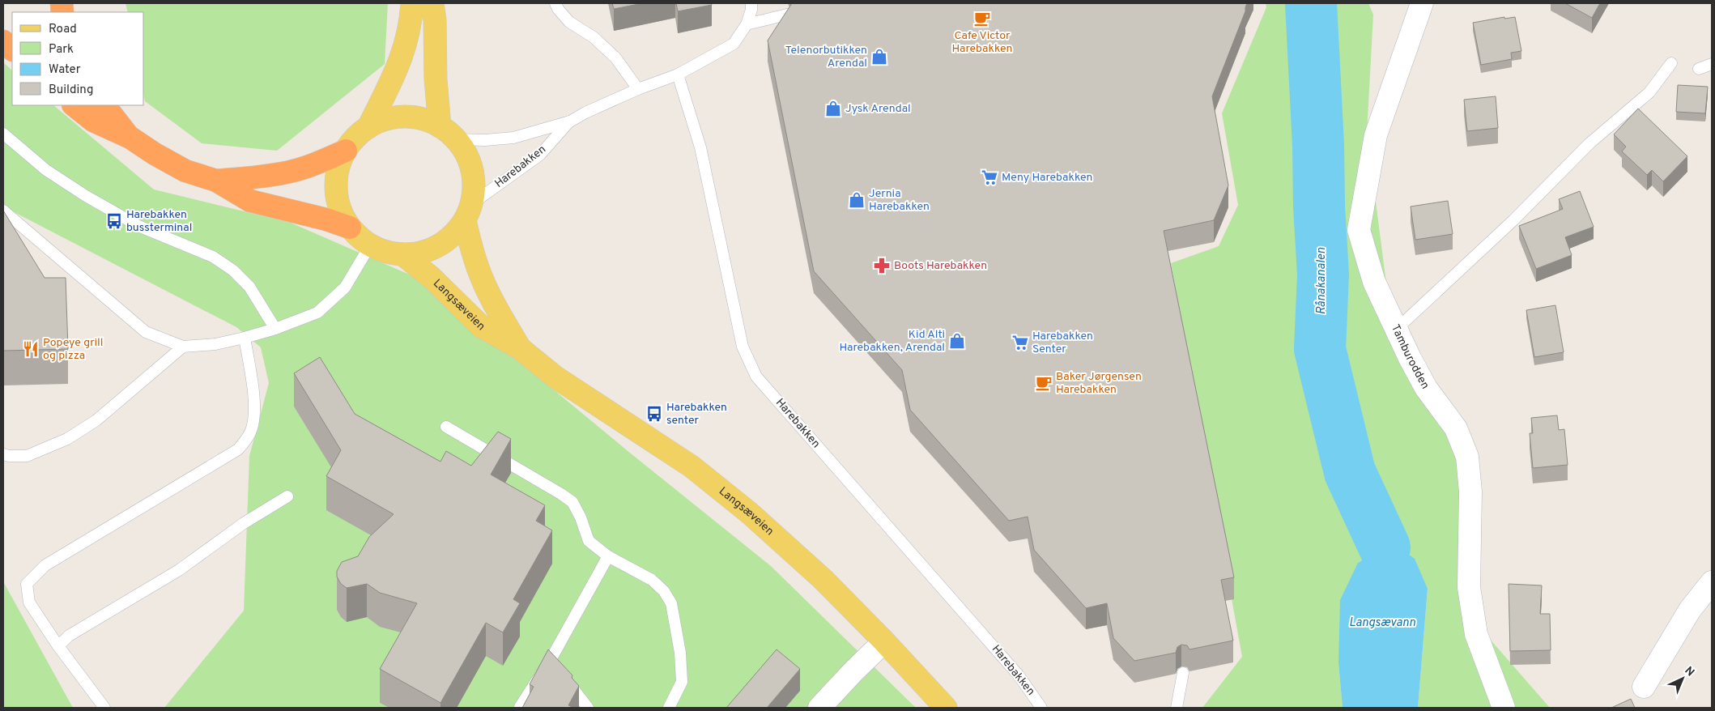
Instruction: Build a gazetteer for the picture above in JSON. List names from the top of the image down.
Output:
{
  "streets": {
    "main road": ["Langsæveien"],
    "street": ["Tamburodden"],
    "lane": ["Harebakken"]
  },
  "crossings": [
    ["Harebakken", "Langsæveien"]
  ],
  "water": ["Rånakanalen", "Langsævann"],
  "places": {
    "cafe": ["Cafe Victor Harebakken", "Baker Jørgensen Harebakken"],
    "shop": [
      "Telenorbutikken Arendal",
      "Jysk Arendal",
      "Jernia Harebakken",
      "Kid Alti Harebakken, Arendal"
    ],
    "supermarket": ["Meny Harebakken", "Harebakken Senter"],
    "bus stop": ["Harebakken bussterminal", "Harebakken senter"],
    "pharmacy": ["Boots Harebakken"],
    "restaurant": ["Popeye grill og pizza"]
  },
  "legend": [
    "Road",
    "Park",
    "Water",
    "Building"
  ],
  "north": "top right"
}
